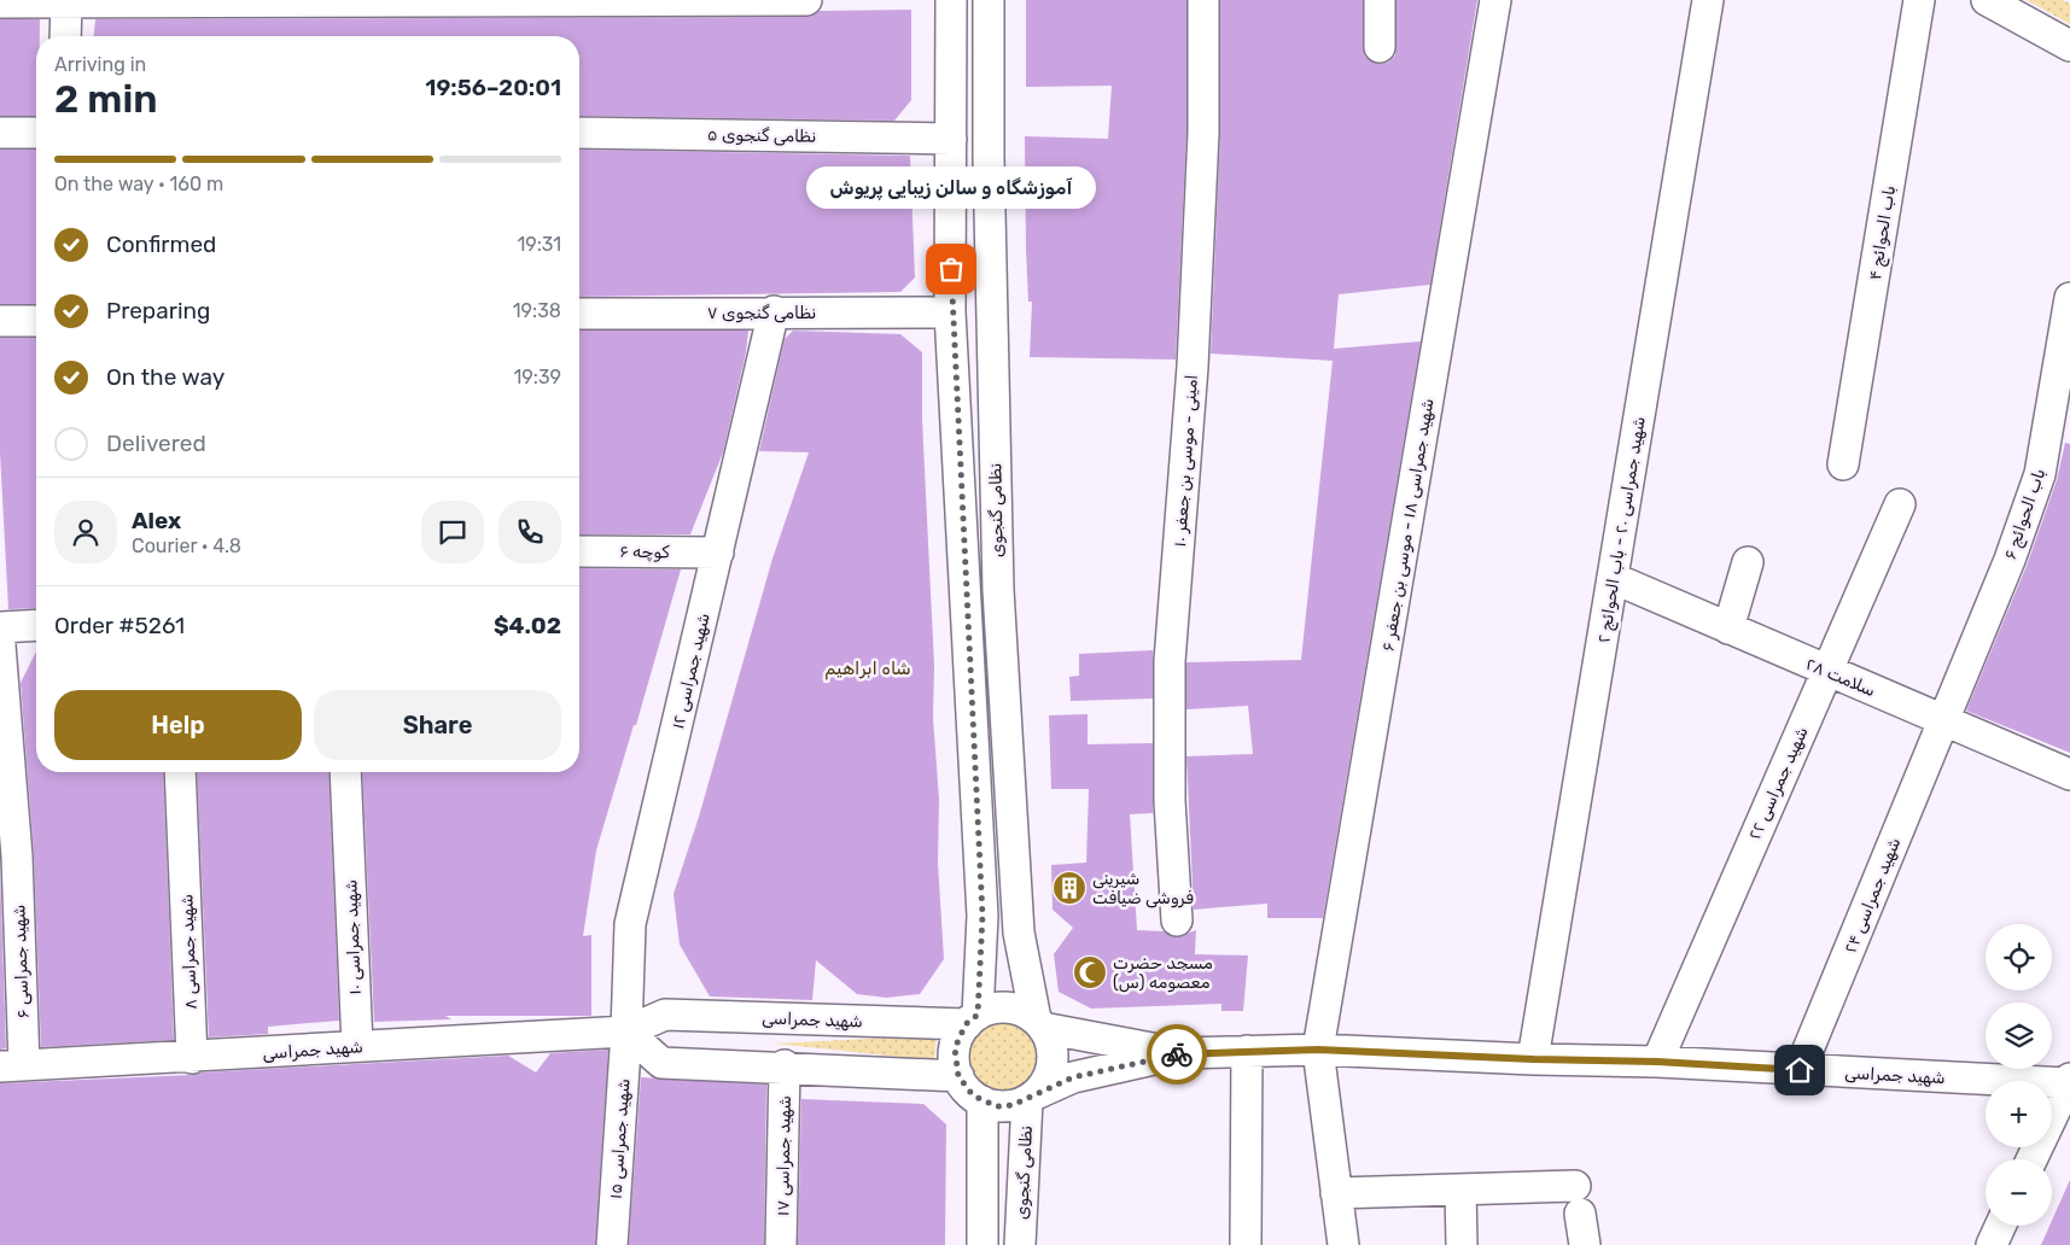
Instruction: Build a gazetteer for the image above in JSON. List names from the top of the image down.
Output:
{
  "streets": {
    "street": [
      "نظامی گنجوی ۵",
      "باب الحوائج ۴",
      "نظامی گنجوی ۷",
      "امینی - موسی بن جعفر ۱۰",
      "نظامی گنجوی",
      "باب الحوائج ۶",
      "شهید جمراسی ۱۸ - موسی بن جعفر ۶",
      "شهید جمراسی ۲۰ - باب الحوائج ۲",
      "کوچه ۶",
      "شهید جمراسی ۱۲",
      "سلامت ۲۸",
      "شهید جمراسی ۲۲",
      "شهید جمراسی ۲۴",
      "شهید جمراسی ۱۰",
      "شهید جمراسی ۸",
      "شهید جمراسی ۶",
      "شهید جمراسی",
      "شهید جمراسی ۱۵",
      "شهید جمراسی ۱۷"
    ]
  },
  "crossings": [
    ["نظامی گنجوی ۵", "نظامی گنجوی"],
    ["نظامی گنجوی ۷", "نظامی گنجوی"],
    ["نظامی گنجوی ۷", "شهید جمراسی ۱۲"],
    ["نظامی گنجوی", "شهید جمراسی"],
    ["باب الحوائج ۶", "سلامت ۲۸"],
    ["باب الحوائج ۶", "شهید جمراسی ۲۴"],
    ["شهید جمراسی ۱۸ - موسی بن جعفر ۶", "شهید جمراسی"],
    ["شهید جمراسی ۲۰ - باب الحوائج ۲", "سلامت ۲۸"],
    ["شهید جمراسی ۲۰ - باب الحوائج ۲", "شهید جمراسی"],
    ["کوچه ۶", "شهید جمراسی ۱۲"],
    ["شهید جمراسی ۱۲", "شهید جمراسی"],
    ["شهید جمراسی ۱۲", "شهید جمراسی ۱۵"],
    ["سلامت ۲۸", "شهید جمراسی ۲۲"],
    ["سلامت ۲۸", "شهید جمراسی ۲۴"],
    ["شهید جمراسی ۲۲", "شهید جمراسی"],
    ["شهید جمراسی ۲۴", "شهید جمراسی"],
    ["شهید جمراسی ۱۰", "شهید جمراسی"],
    ["شهید جمراسی ۸", "شهید جمراسی"],
    ["شهید جمراسی ۶", "شهید جمراسی"],
    ["شهید جمراسی", "شهید جمراسی ۱۵"]
  ],
  "districts": ["شاه ابراهیم"],
  "places": {
    "other": ["آموزشگاه و سالن زیبایی پریوش"],
    "building": ["شیرینی فروشی ضیافت"],
    "mosque": ["مسجد حضرت معصومه (س)"]
  },
  "page": {
    "heading": ["2 min", "Arriving in", "19:56–20:01"],
    "panel": [
      "Alex",
      "Courier · 4.8",
      "Order #5261",
      "$4.02"
    ],
    "bar": "On the way · 160 m",
    "bubble": "آموزشگاه و سالن زیبایی پریوش",
    "list": [
      ["Confirmed", "19:31"],
      ["Preparing", "19:38"],
      ["On the way", "19:39"],
      "Delivered"
    ],
    "buttons": ["Help", "Share"],
    "map_buttons": ["+", "−"]
  }
}
